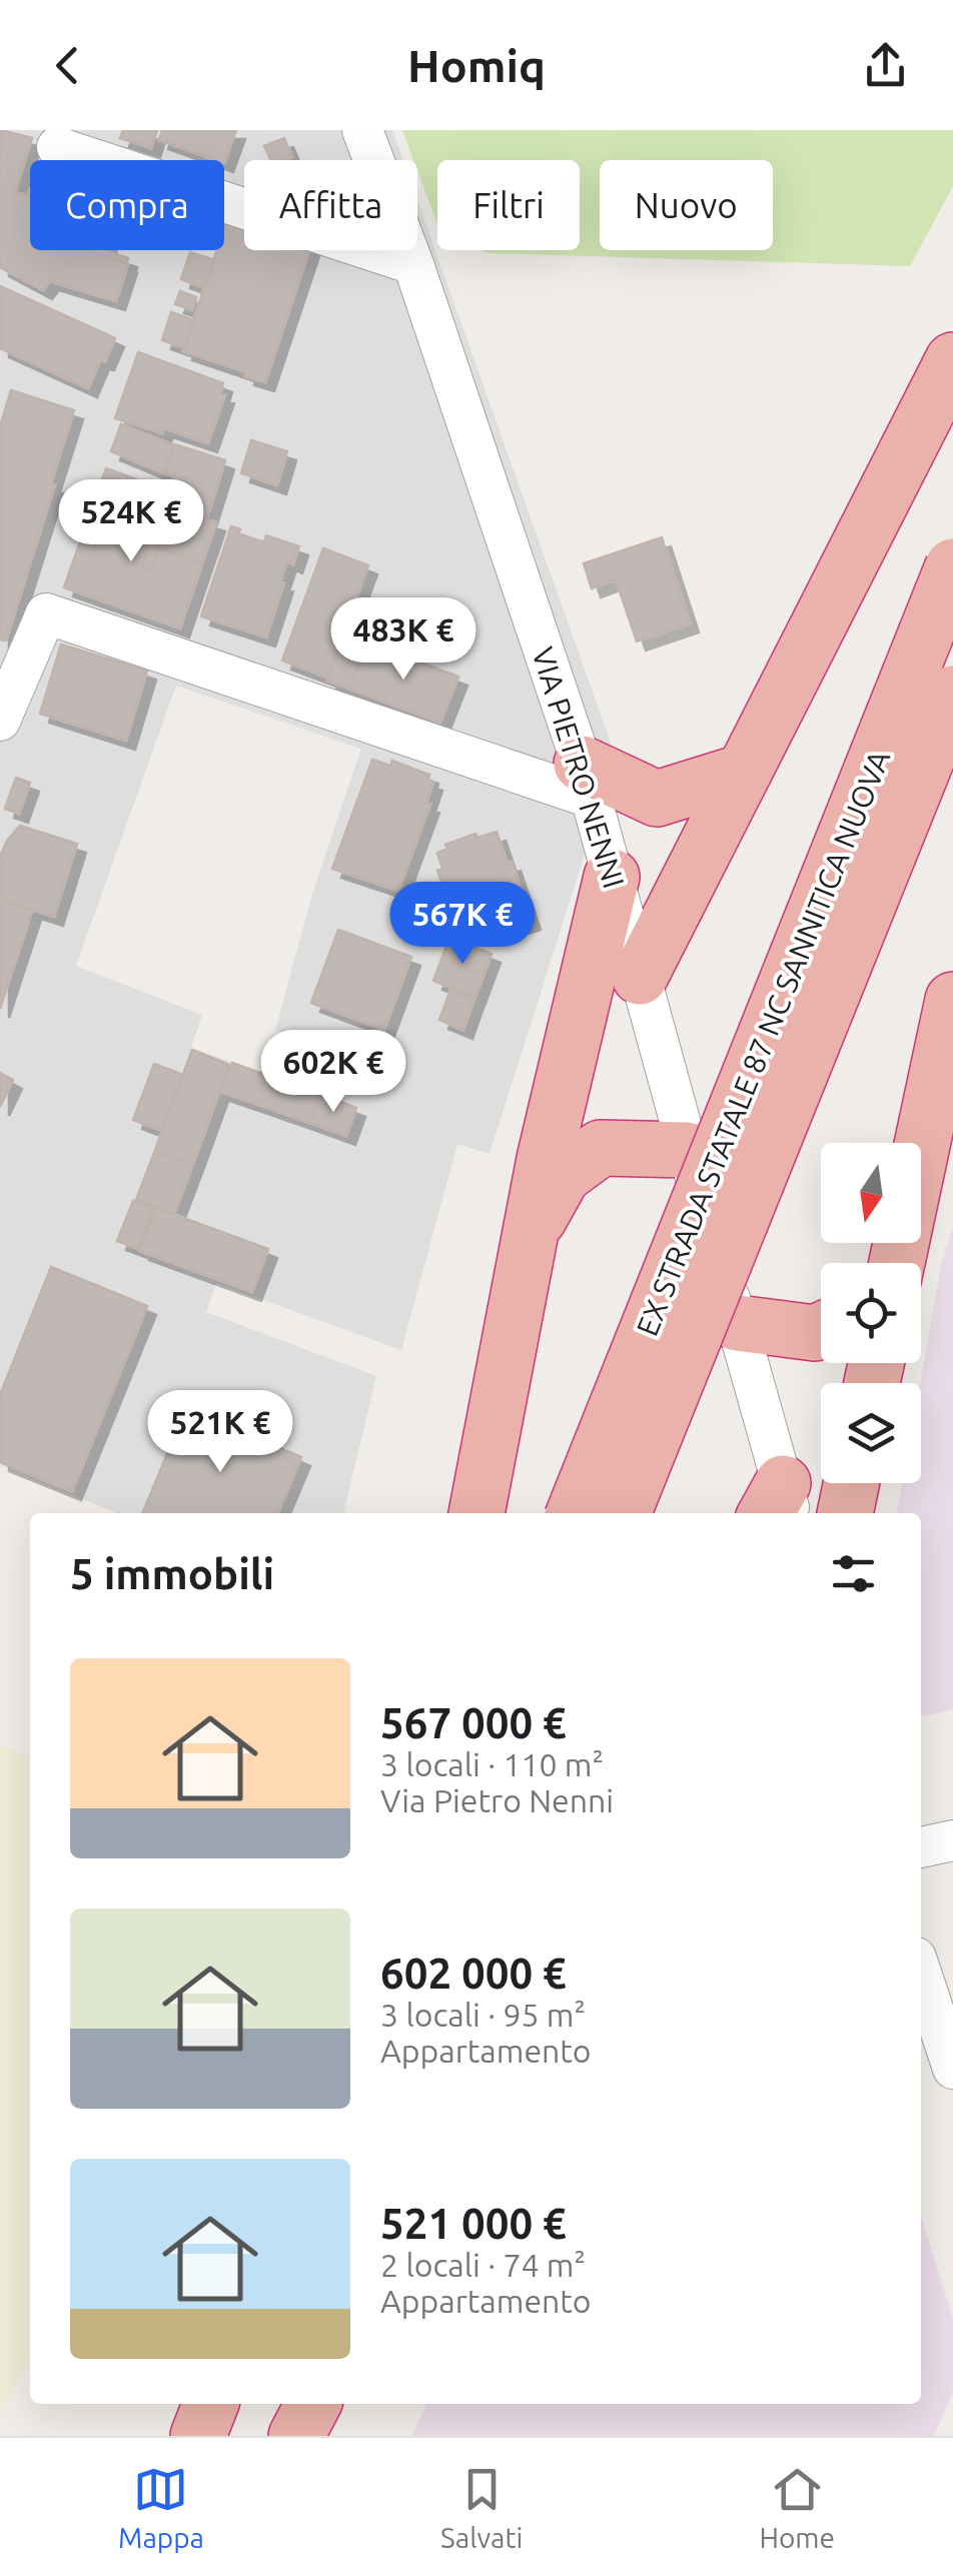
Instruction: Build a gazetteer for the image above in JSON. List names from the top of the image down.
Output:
{
  "streets": {
    "highway": ["EX STRADA STATALE 87 NC SANNITICA NUOVA"],
    "street": ["VIA PIETRO NENNI"]
  },
  "north": "bottom",
  "page": {
    "header": "Homiq",
    "chip": [
      "Compra",
      "Affitta",
      "Filtri",
      "Nuovo"
    ],
    "price": [
      "524K €",
      "483K €",
      "567K €",
      "602K €",
      "521K €"
    ],
    "heading": "5 immobili",
    "list": [
      {
        "name": "567 000 €",
        "note": "3 locali · 110 m² · Via Pietro Nenni"
      },
      {
        "name": "602 000 €",
        "note": "3 locali · 95 m² · Appartamento"
      },
      {
        "name": "521 000 €",
        "note": "2 locali · 74 m² · Appartamento"
      }
    ],
    "tabs": ["Mappa", "Salvati", "Home"]
  }
}
